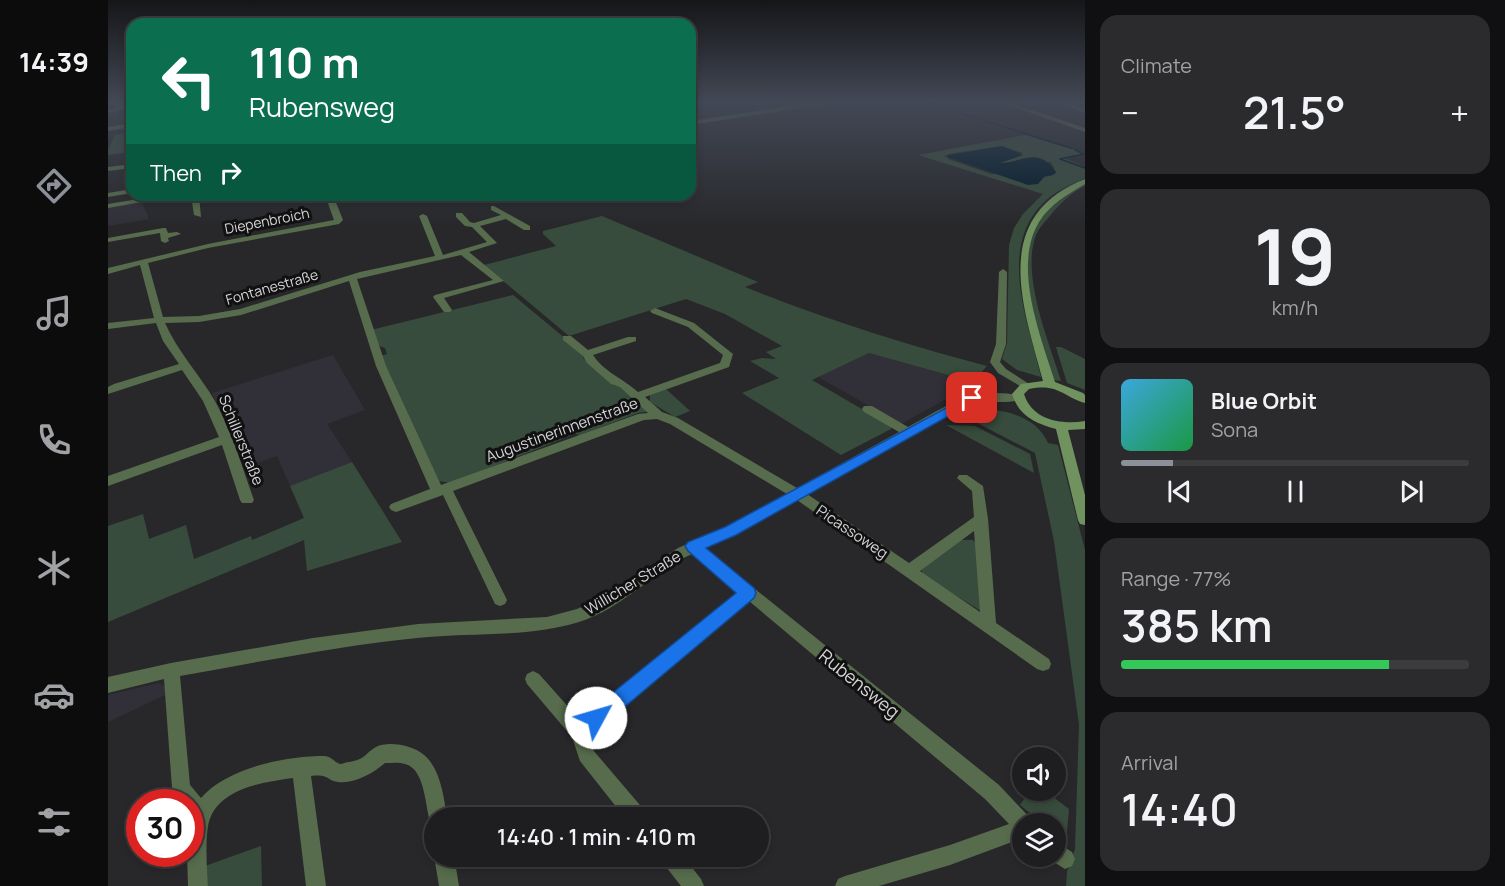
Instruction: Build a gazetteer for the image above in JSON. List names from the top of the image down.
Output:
{
  "streets": {
    "street": [
      "Diepenbroich",
      "Fontanestraße",
      "Augustinerinnenstraße",
      "Schillerstraße",
      "Picassoweg",
      "Willicher Straße",
      "Rubensweg"
    ]
  },
  "crossings": [
    ["Diepenbroich", "Schillerstraße"],
    ["Fontanestraße", "Schillerstraße"],
    ["Augustinerinnenstraße", "Picassoweg"],
    ["Augustinerinnenstraße", "Willicher Straße"],
    ["Picassoweg", "Willicher Straße"],
    ["Willicher Straße", "Rubensweg"]
  ],
  "page": {
    "tabs": "14:39",
    "tile": [
      "Climate",
      ["19", "km/h"],
      ["Range · 77%", "385 km"],
      ["Arrival", "14:40"]
    ],
    "turn": ["110 m", "Rubensweg"],
    "heat": ["−", "21.5°", "+"],
    "then": "Then",
    "song": ["Blue Orbit", "Sona"],
    "limit": "30",
    "trip": "14:40 · 1 min · 410 m"
  }
}
